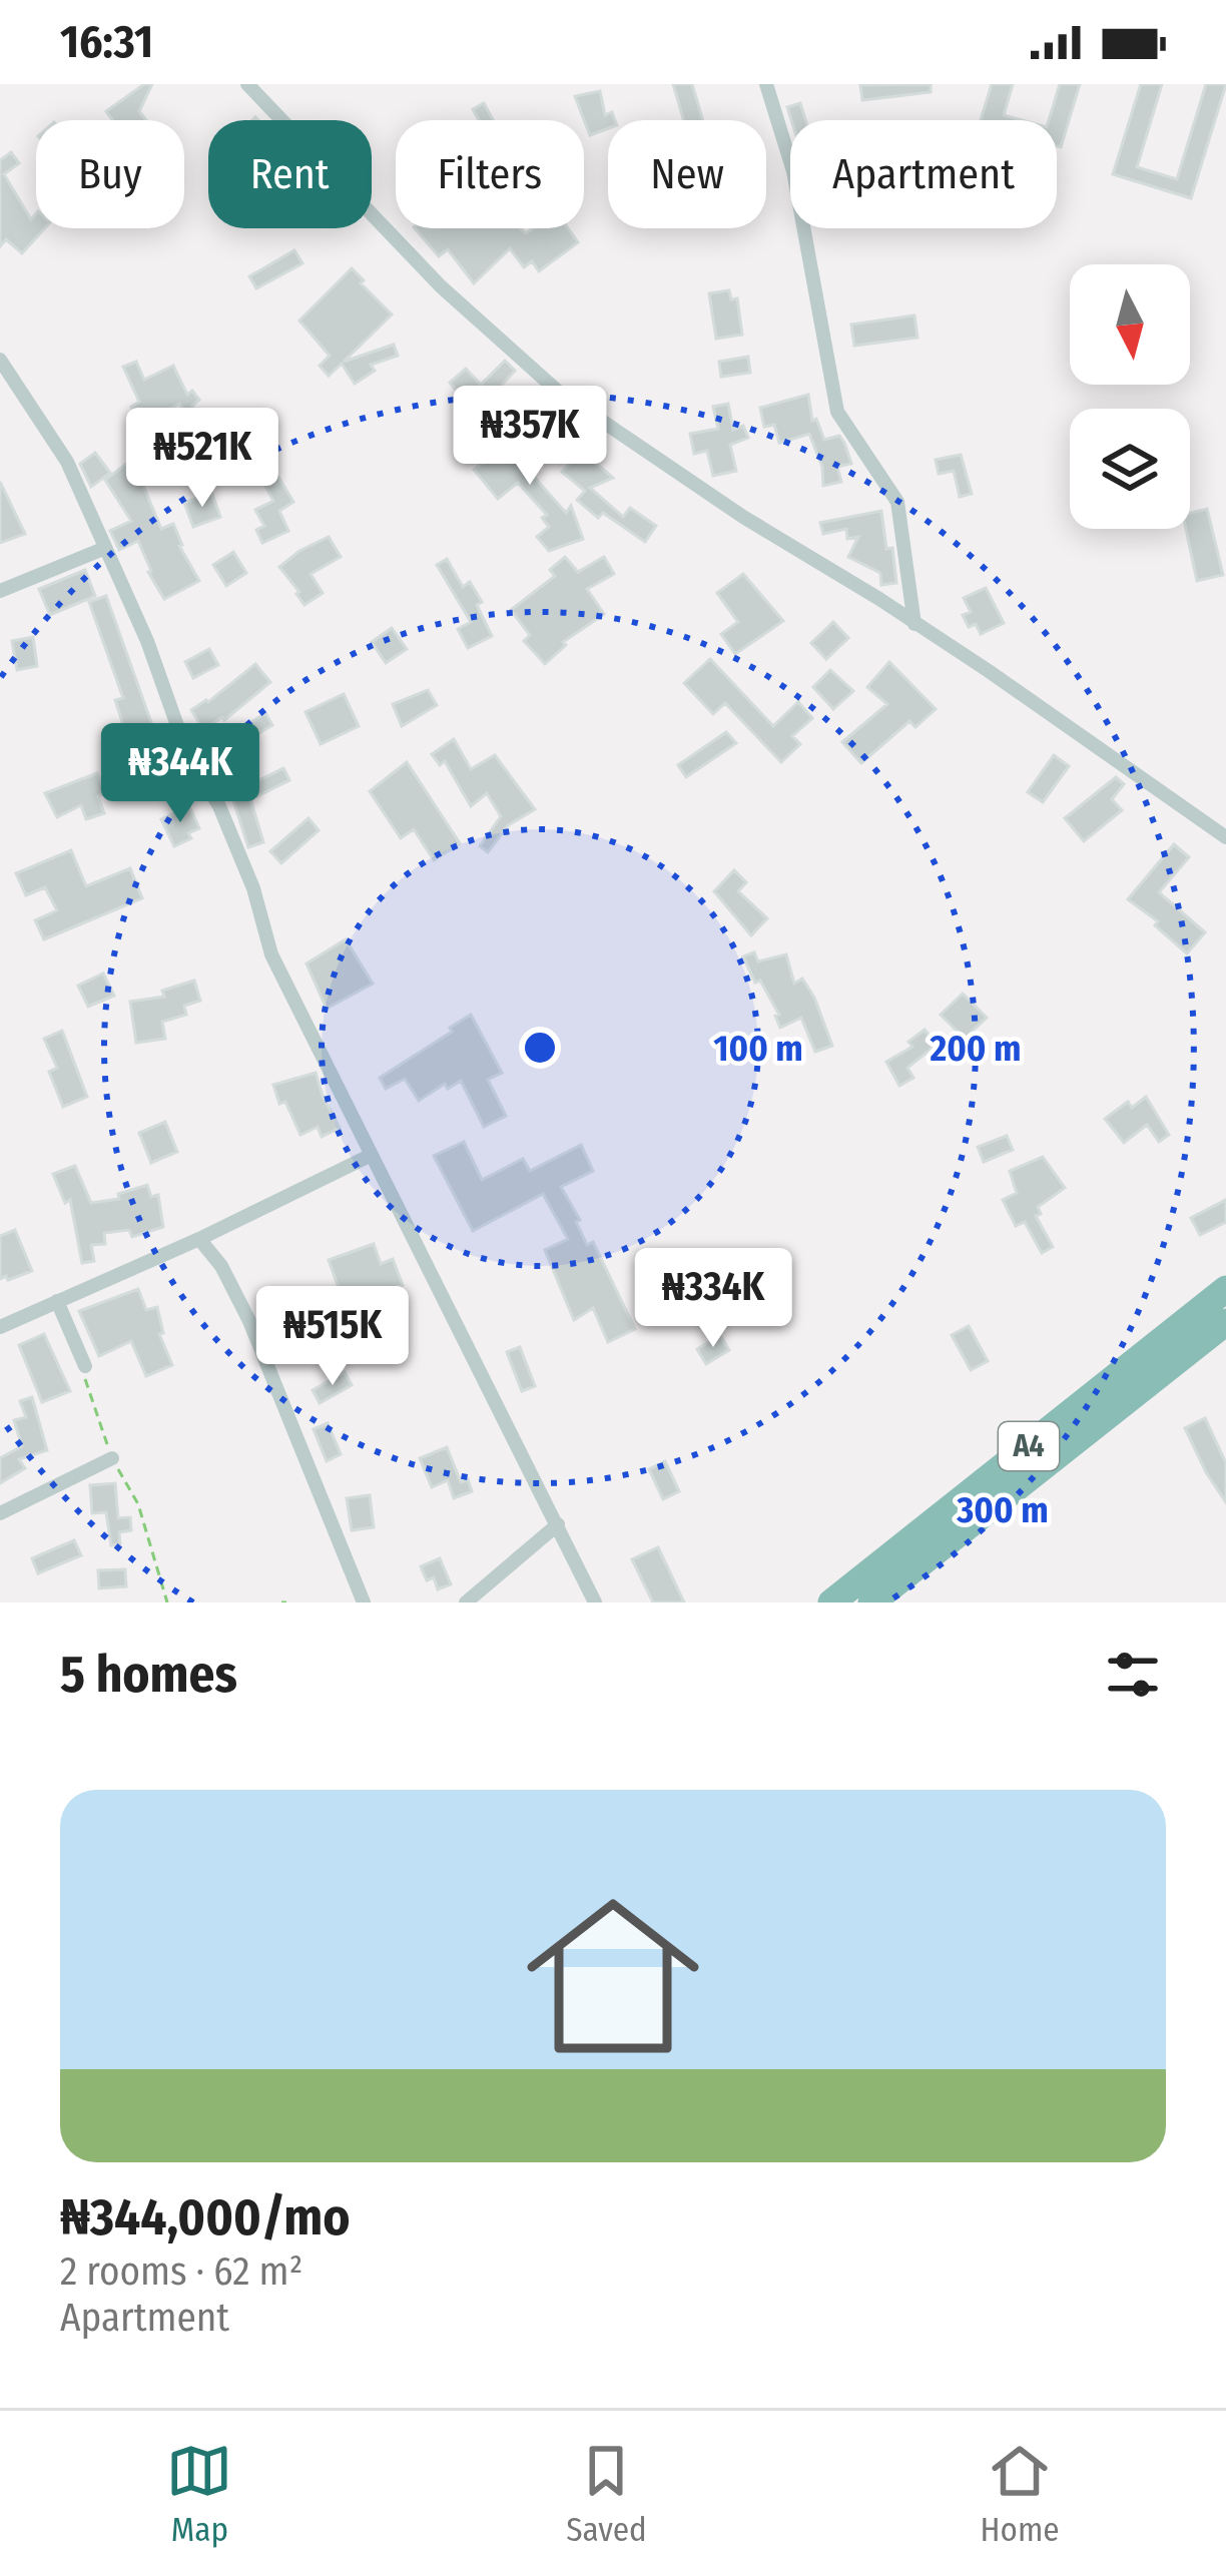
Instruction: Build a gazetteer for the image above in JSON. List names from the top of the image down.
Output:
{
  "streets": {
    "highway": ["A4"]
  },
  "north": "bottom",
  "page": {
    "status": "16:31",
    "chip": [
      "Buy",
      "Rent",
      "Filters",
      "New",
      "Apartment"
    ],
    "price": [
      "₦357K",
      "₦521K",
      "₦344K",
      "₦334K",
      "₦515K"
    ],
    "heading": "5 homes",
    "list": [
      {
        "name": "₦344,000/mo",
        "note": "2 rooms · 62 m² · Apartment"
      }
    ],
    "tabs": ["Map", "Saved", "Home"]
  },
  "rings": ["100 m", "200 m", "300 m"]
}
